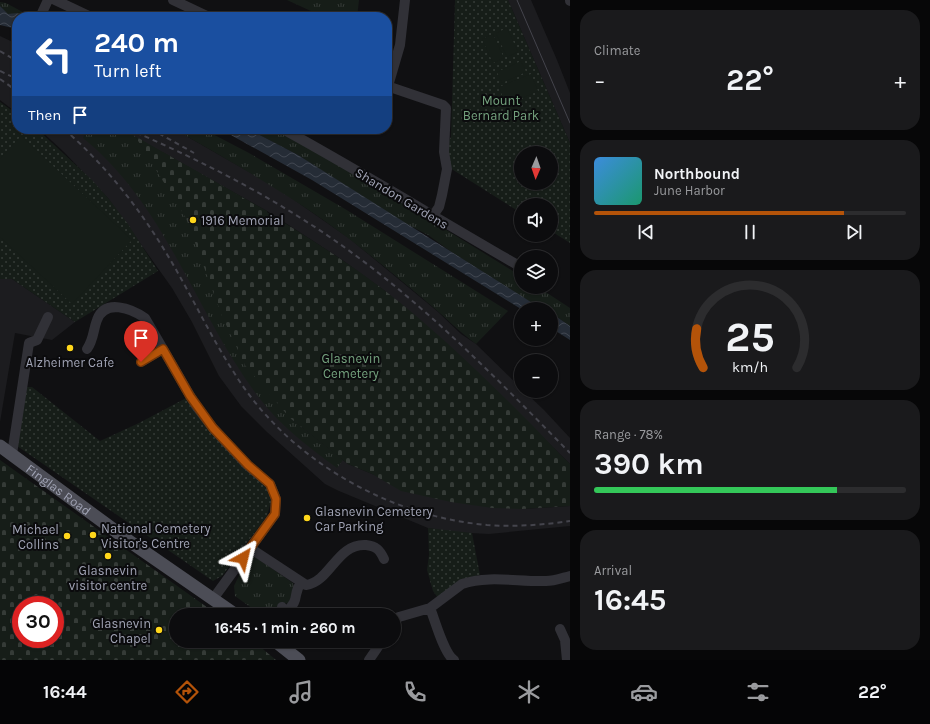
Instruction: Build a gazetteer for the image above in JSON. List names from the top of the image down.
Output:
{
  "streets": {
    "main road": ["Finglas Road"],
    "street": ["Shandon Gardens"]
  },
  "parks": ["Mount Bernard Park", "Glasnevin Cemetery"],
  "places": [
    "1916 Memorial",
    "Alzheimer Cafe",
    "Glasnevin Cemetery Car Parking",
    "National Cemetery Visitor's Centre",
    "Michael Collins",
    "Glasnevin visitor centre",
    "Glasnevin Chapel"
  ],
  "north": "bottom",
  "page": {
    "tile": [
      "Climate",
      ["Range · 78%", "390 km"],
      ["Arrival", "16:45"]
    ],
    "turn": ["240 m", "Turn left"],
    "heat": ["−", "22°", "+"],
    "then": "Then",
    "map_buttons": ["+", "−"],
    "song": ["Northbound", "June Harbor"],
    "limit": "30",
    "trip": "16:45 · 1 min · 260 m",
    "tabs": ["16:44", "22°"],
    "gauge": ["25", "km/h"]
  }
}
